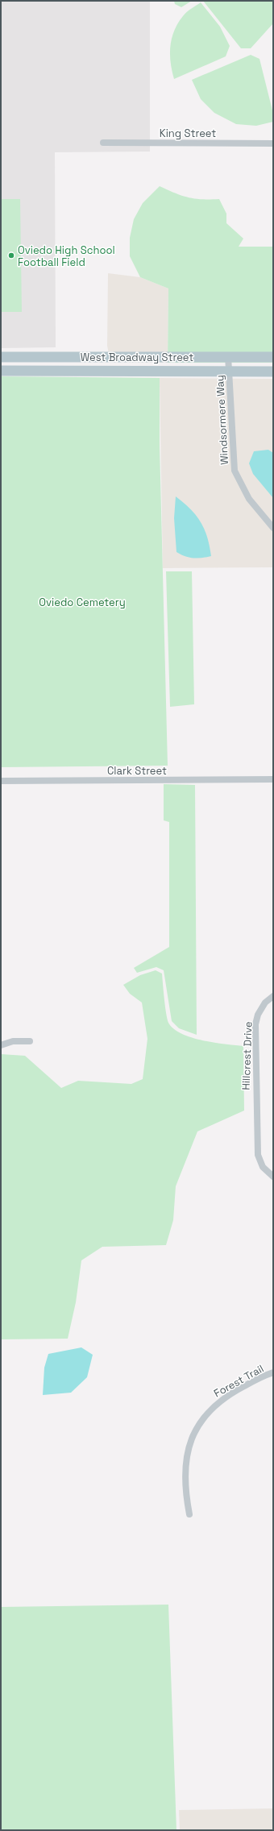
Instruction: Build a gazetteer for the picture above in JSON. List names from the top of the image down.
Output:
{
  "streets": {
    "main road": ["West Broadway Street"],
    "street": [
      "King Street",
      "Windsormere Way",
      "Clark Street",
      "Hillcrest Drive",
      "Forest Trail"
    ]
  },
  "crossings": [
    ["West Broadway Street", "Windsormere Way"]
  ],
  "parks": ["Oviedo Cemetery"],
  "places": ["Oviedo High School Football Field"]
}
